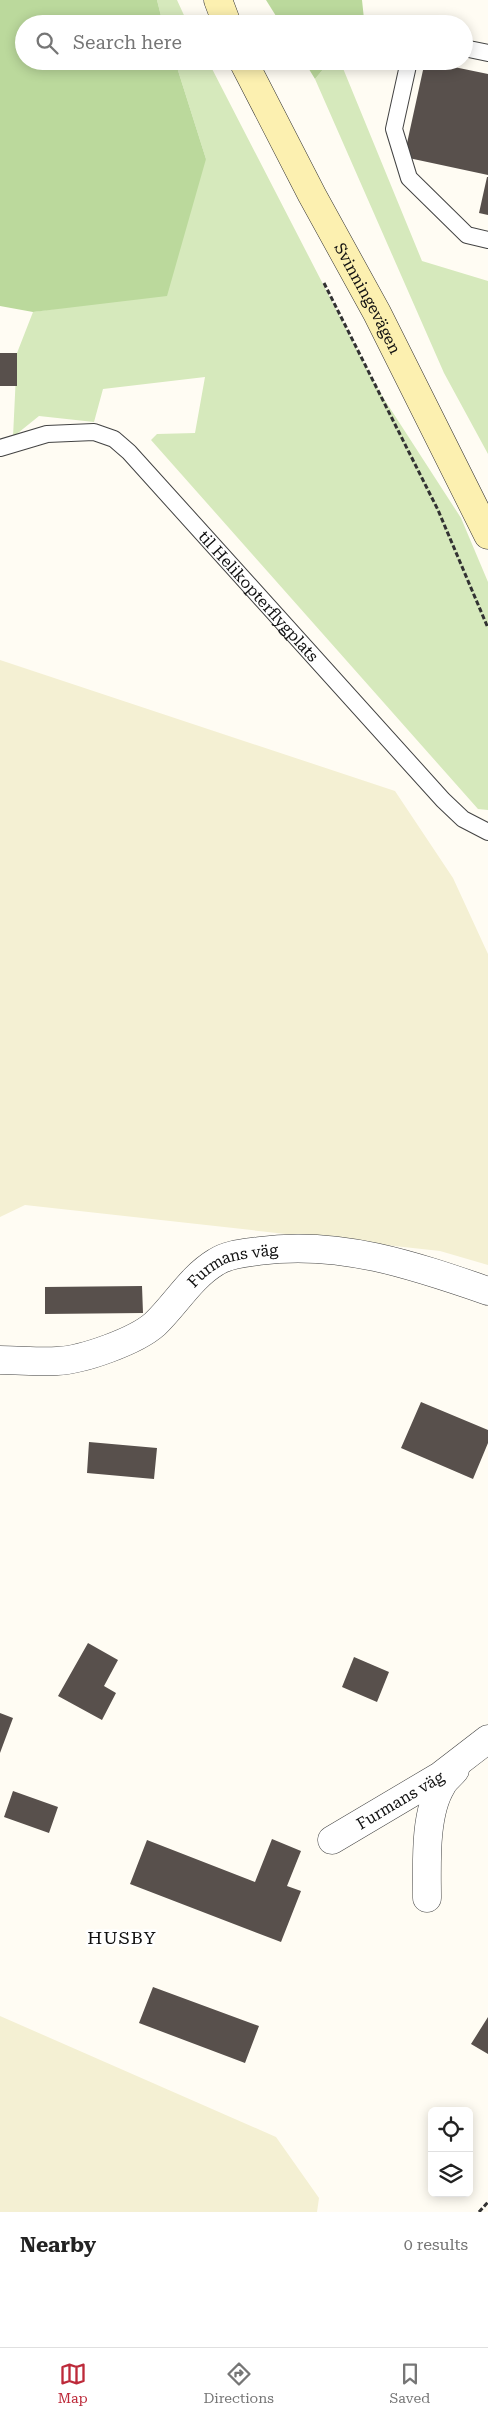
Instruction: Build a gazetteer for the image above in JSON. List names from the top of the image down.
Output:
{
  "streets": {
    "main road": ["Svinningevägen"],
    "street": ["Furmans väg"],
    "lane": ["til Helikopterflygplats"]
  },
  "districts": ["HUSBY"],
  "page": {
    "search": "Search here",
    "heading": ["Nearby", "0 results"],
    "nav": ["Map", "Directions", "Saved"]
  }
}
